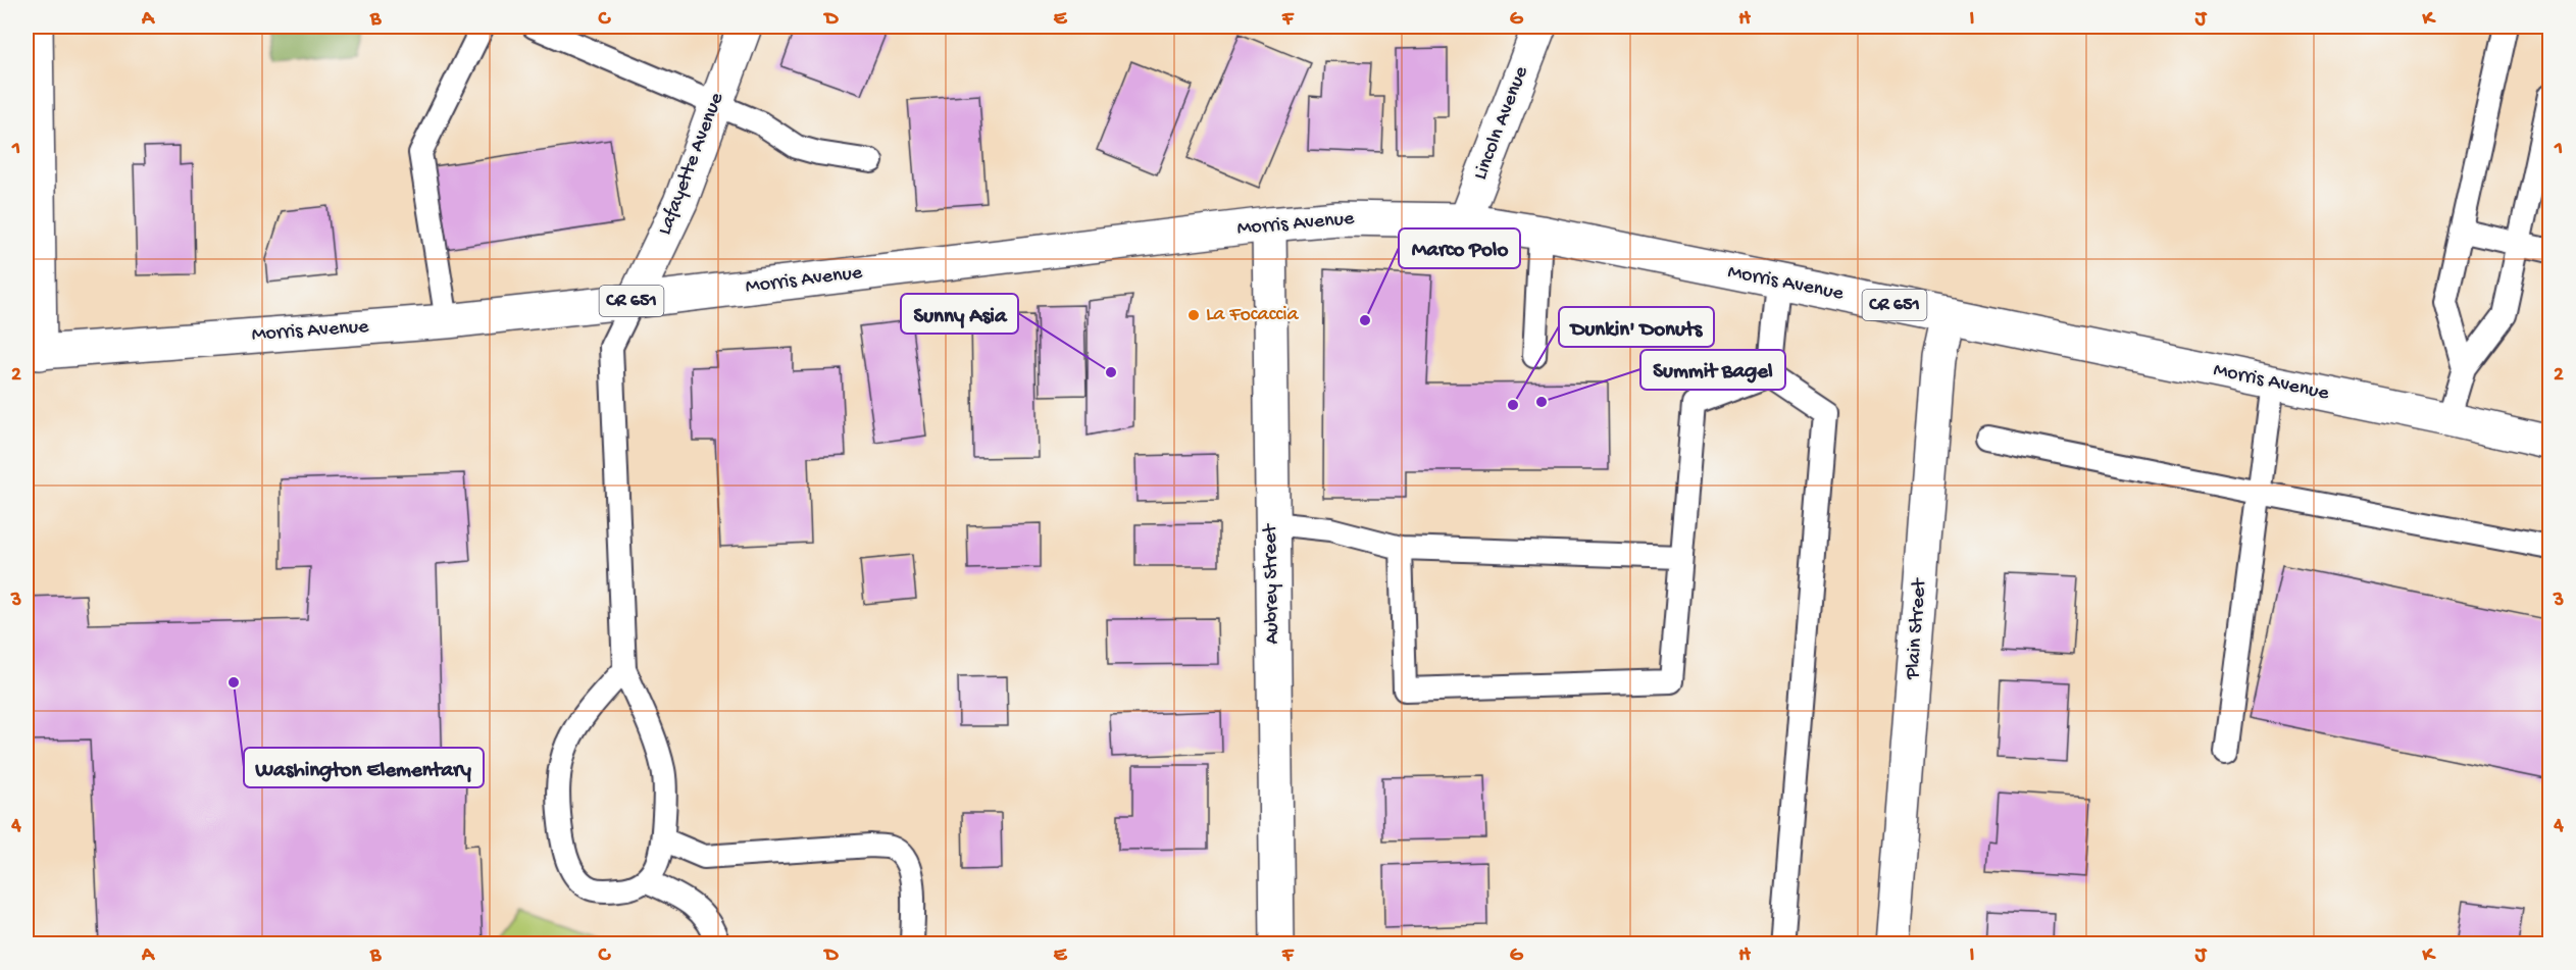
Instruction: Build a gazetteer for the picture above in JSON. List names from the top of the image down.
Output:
{
  "streets": {
    "main road": [
      "Lincoln Avenue",
      "Lafayette Avenue",
      "Morris Avenue",
      "CR 651",
      "Aubrey Street",
      "Plain Street"
    ]
  },
  "crossings": [
    ["Lincoln Avenue", "Morris Avenue"],
    ["Lafayette Avenue", "Morris Avenue"],
    ["Morris Avenue", "Aubrey Street"],
    ["Morris Avenue", "Plain Street"]
  ],
  "places": [
    "La Focaccia",
    "Marco Polo",
    "Sunny Asia",
    "Summit Bagel",
    "Dunkin' Donuts",
    "Washington Elementary"
  ],
  "grid": {
    "columns": [
      "A",
      "B",
      "C",
      "D",
      "E",
      "F",
      "G",
      "H",
      "I",
      "J",
      "K"
    ],
    "rows": [
      "1",
      "2",
      "3",
      "4"
    ]
  }
}
